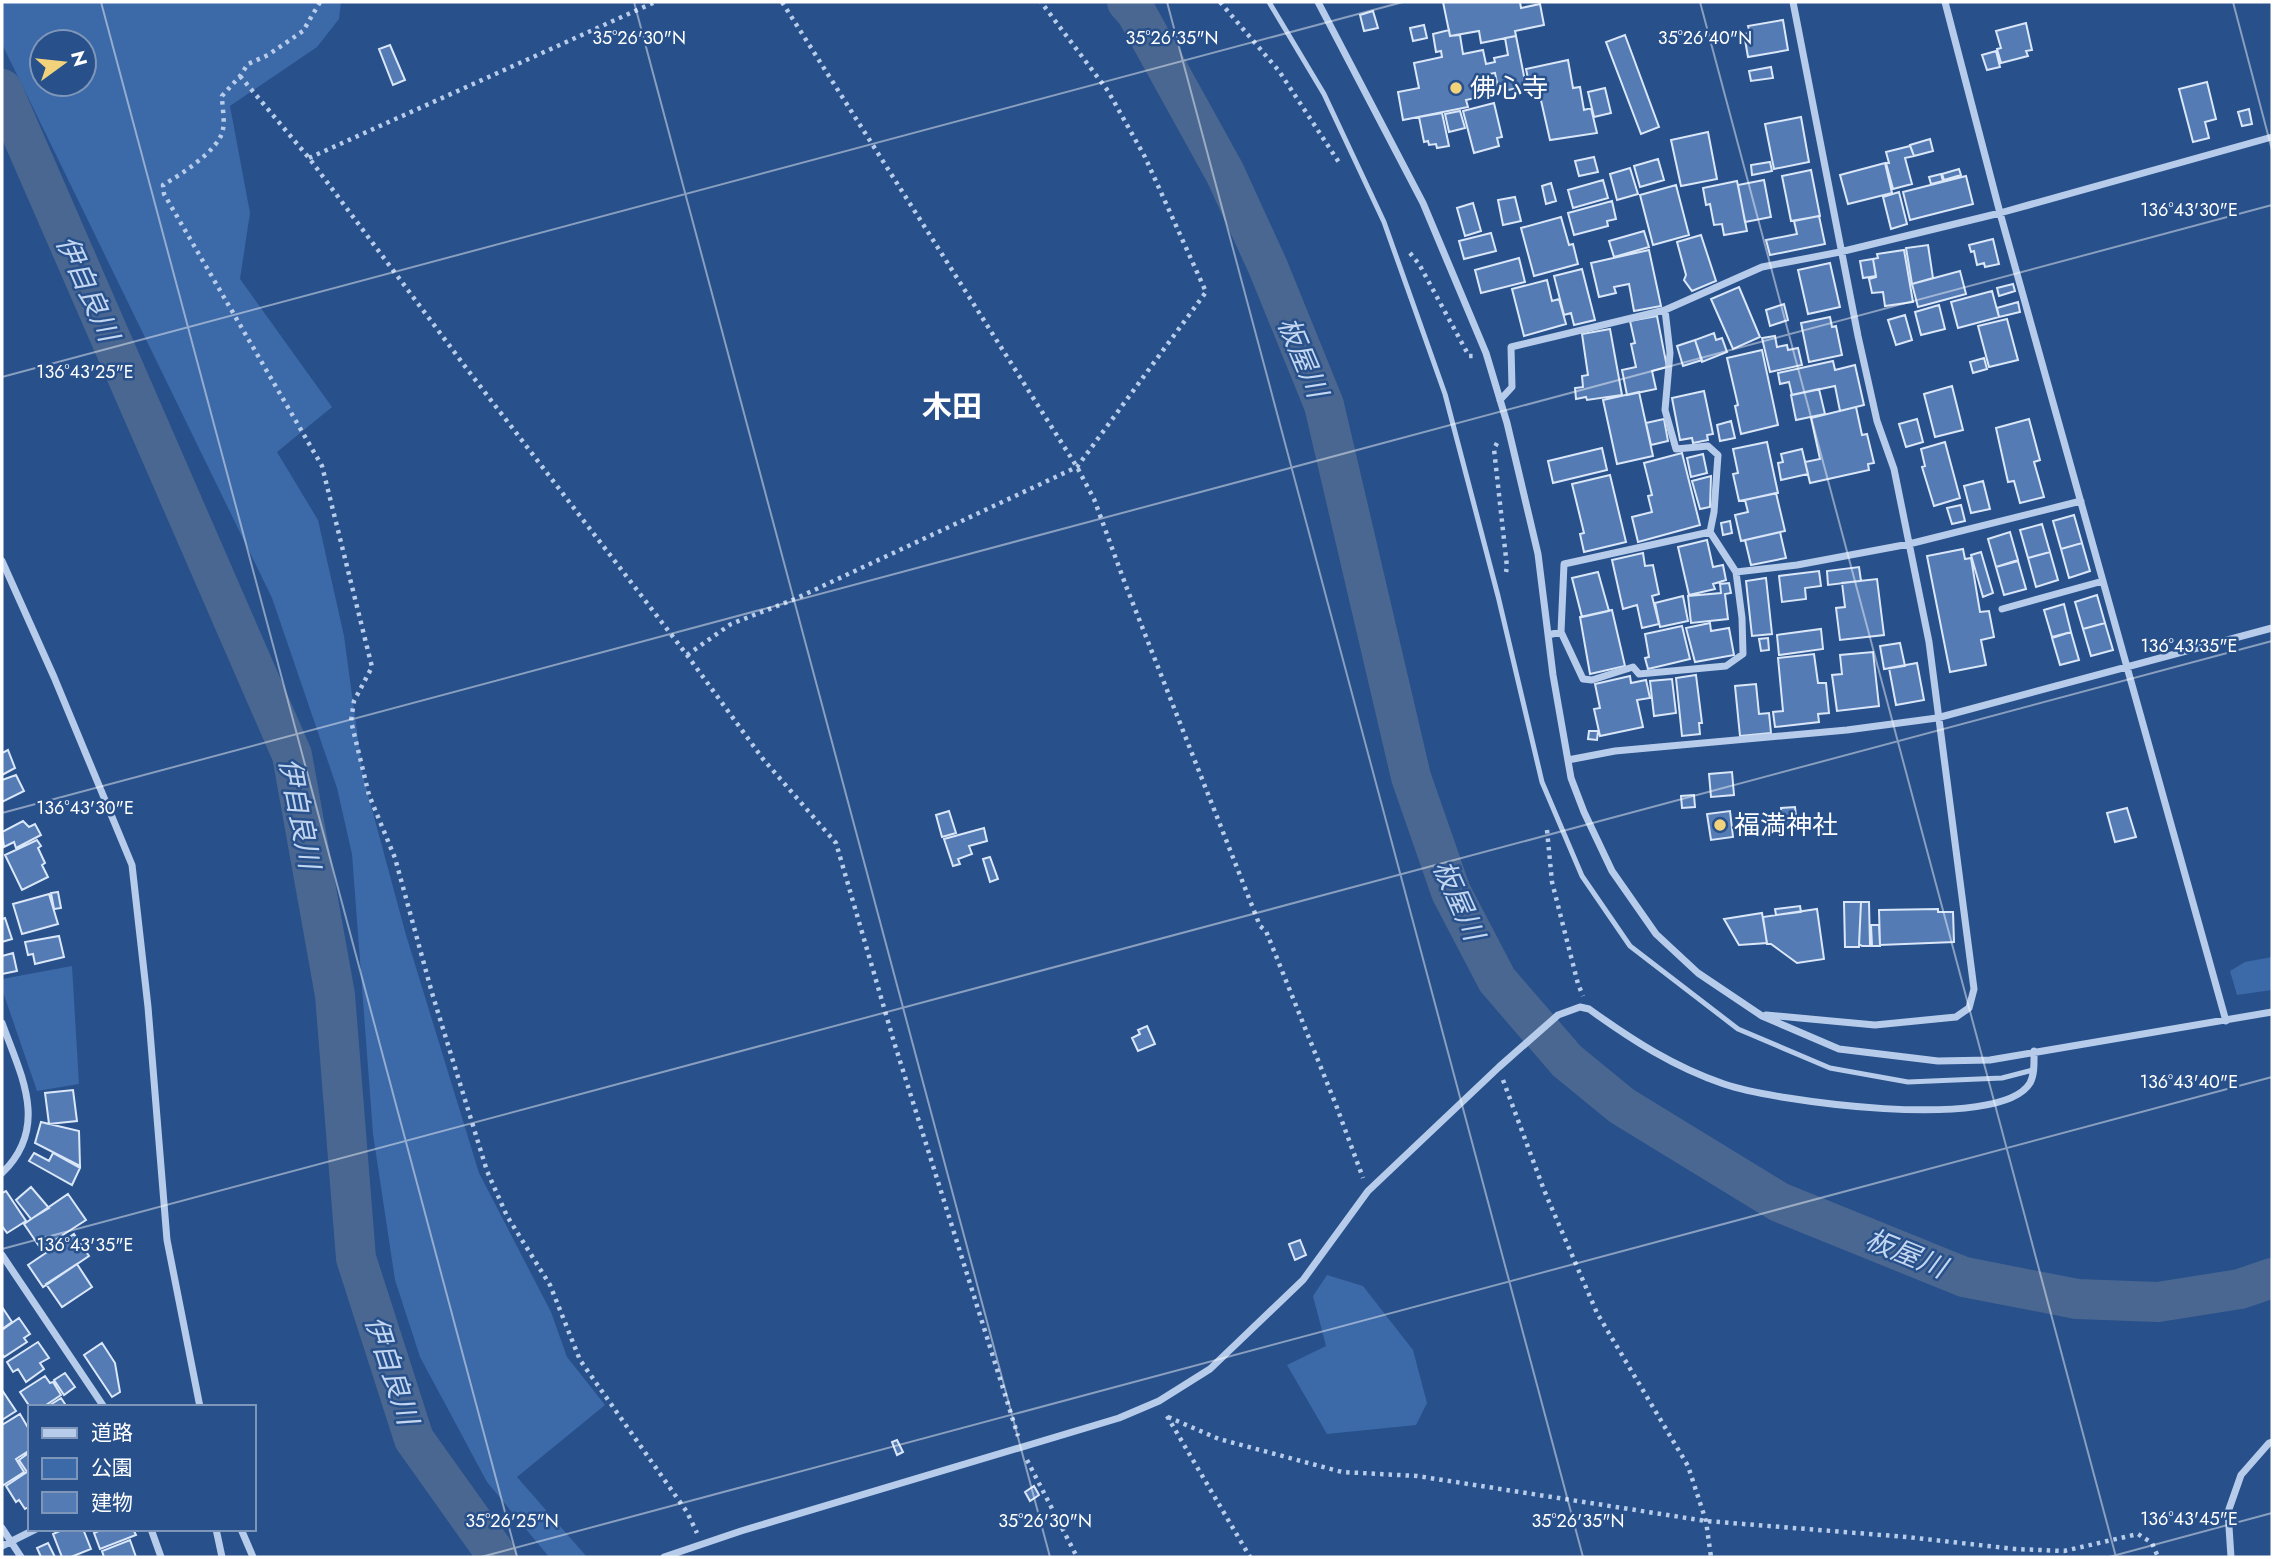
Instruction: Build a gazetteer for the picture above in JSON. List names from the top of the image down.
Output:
{
  "districts": ["木田"],
  "water": ["伊自良川", "板屋川"],
  "places": ["佛心寺", "福満神社"],
  "legend": ["道路", "公園", "建物"],
  "north": "right",
  "coordinates": [
    "35°26'30\"N",
    "35°26'35\"N",
    "35°26'40\"N",
    "136°43'30\"E",
    "136°43'25\"E",
    "136°43'35\"E",
    "136°43'40\"E",
    "136°43'45\"E",
    "35°26'25\"N"
  ]
}
